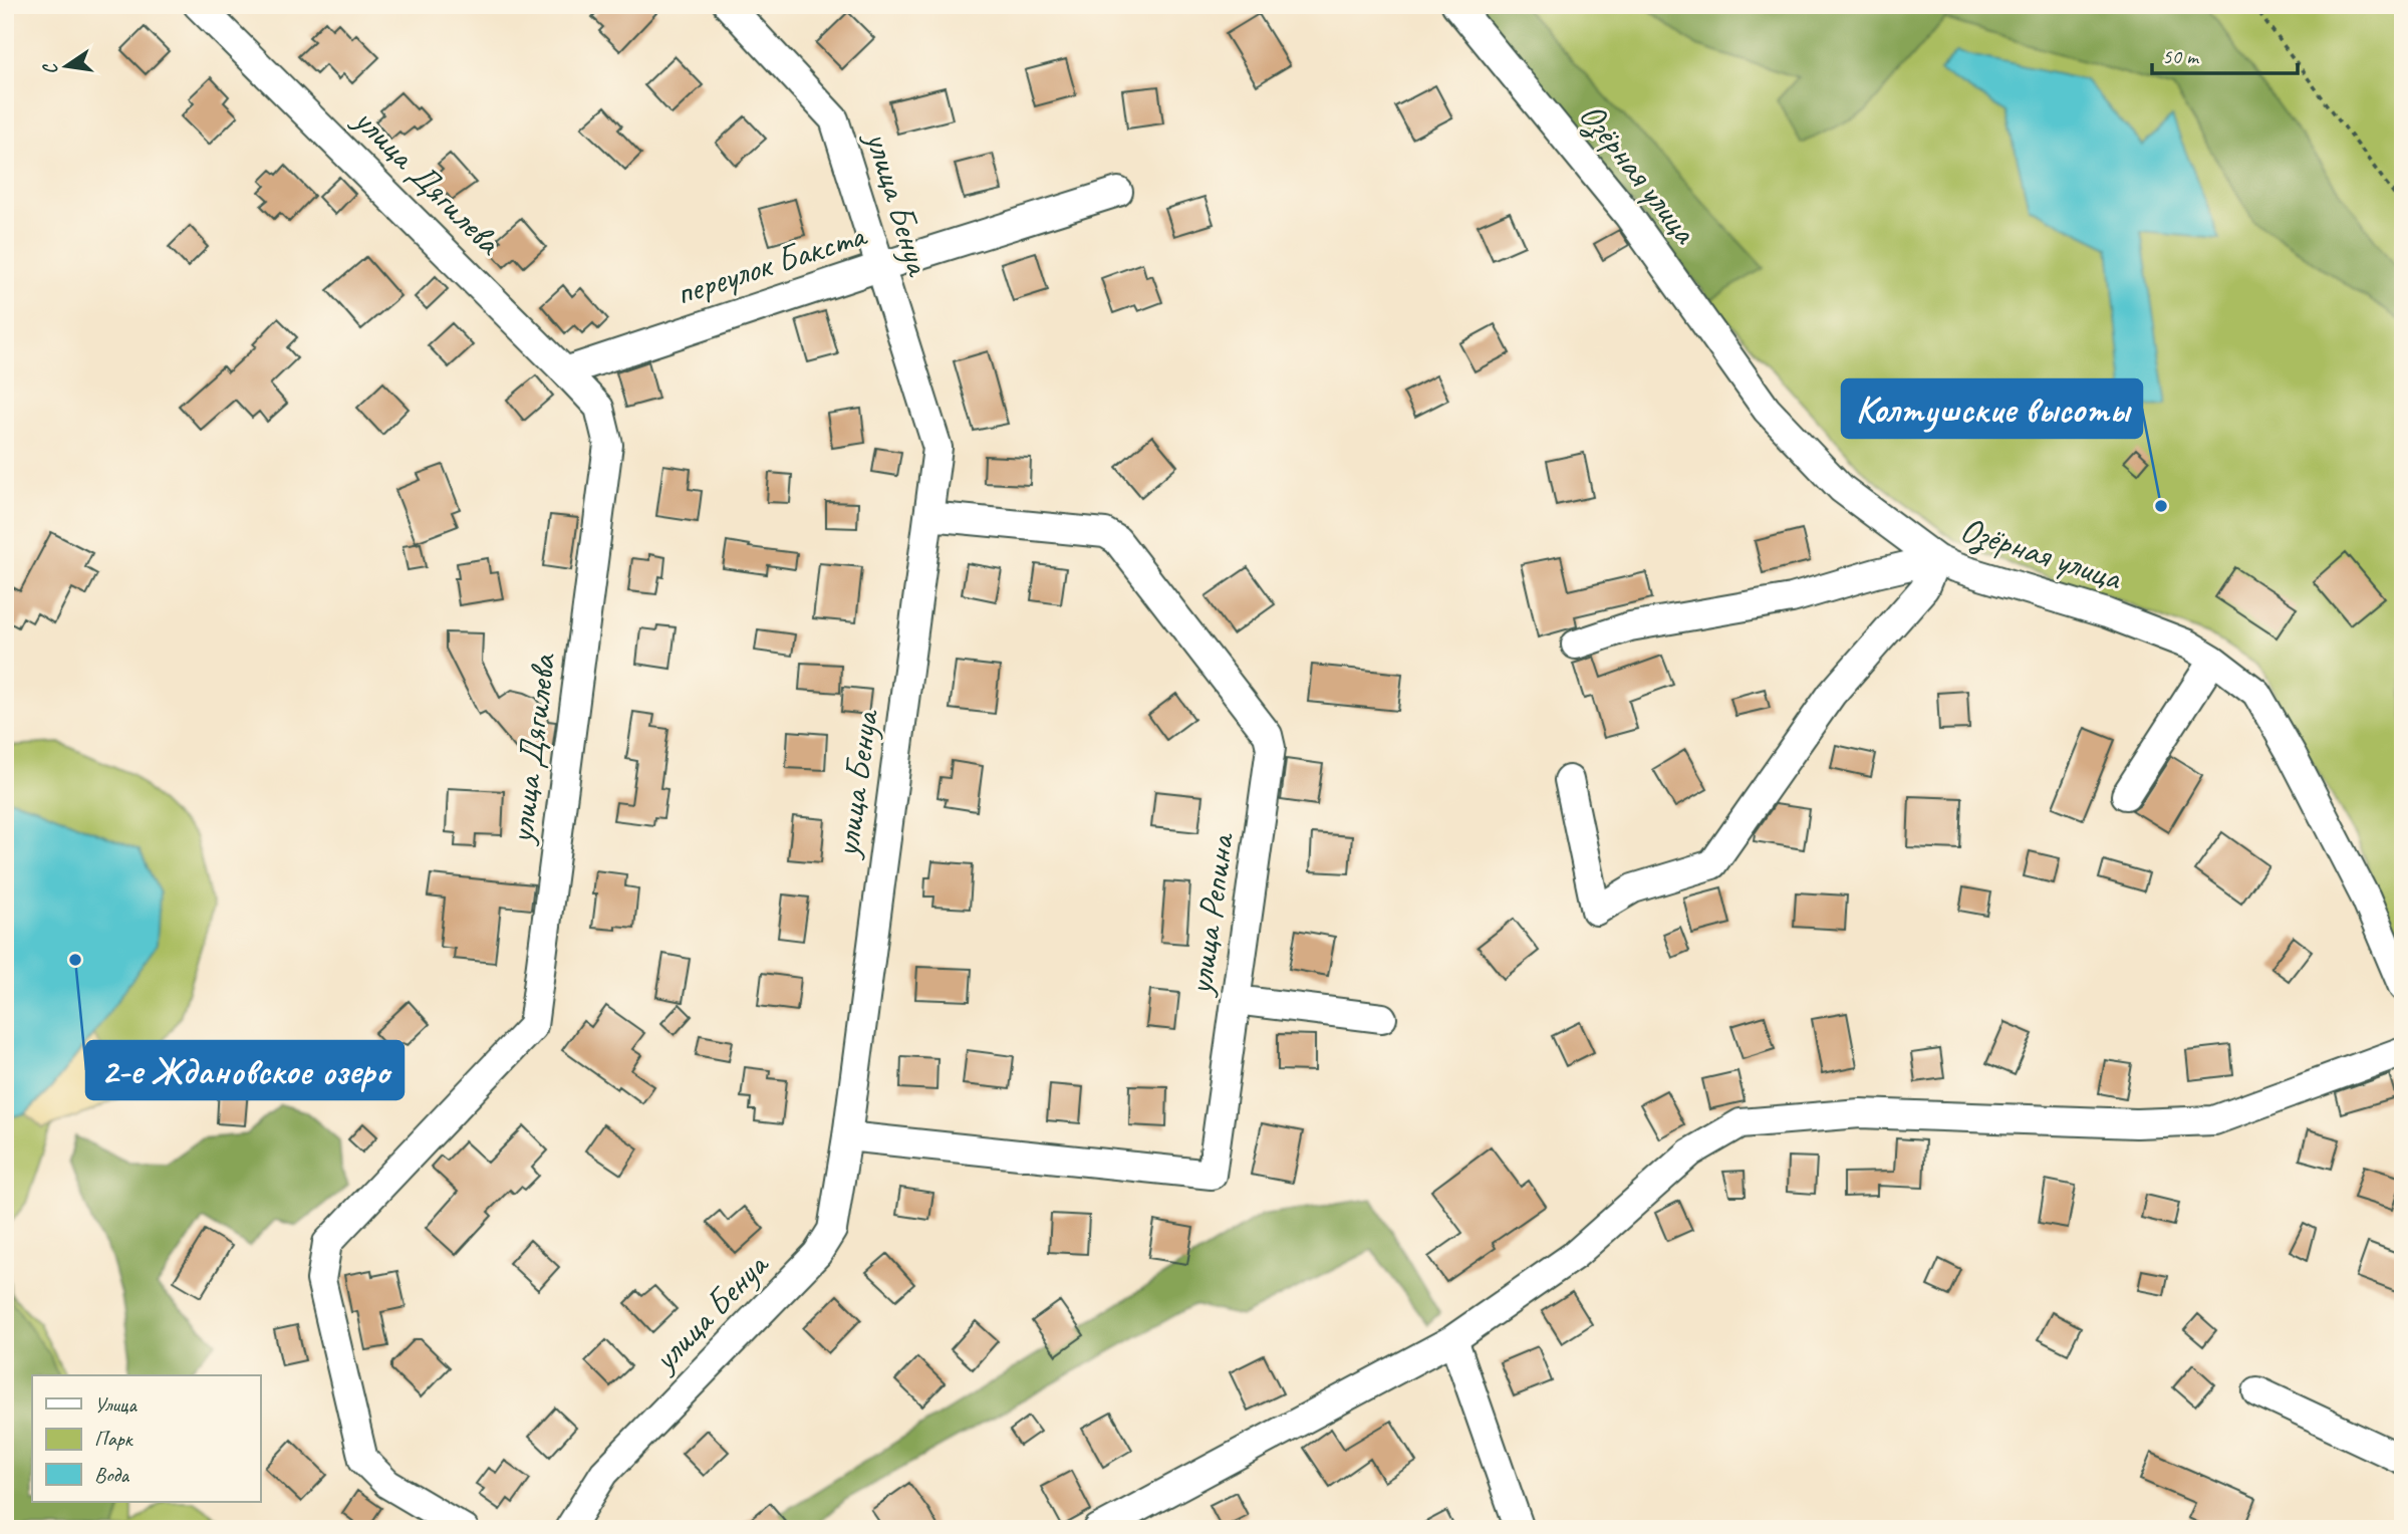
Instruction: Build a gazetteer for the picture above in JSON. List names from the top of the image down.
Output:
{
  "streets": {
    "street": [
      "Озёрная улица",
      "улица Дягилева",
      "улица Бенуа",
      "переулок Бакста",
      "улица Репина"
    ]
  },
  "crossings": [
    ["улица Дягилева", "переулок Бакста"],
    ["улица Бенуа", "переулок Бакста"],
    ["улица Бенуа", "улица Репина"]
  ],
  "places": ["Колтушские высоты", "2-е Ждановское озеро"],
  "legend": ["Улица", "Парк", "Вода"],
  "scale_bar": "50 m",
  "north": "left"
}
